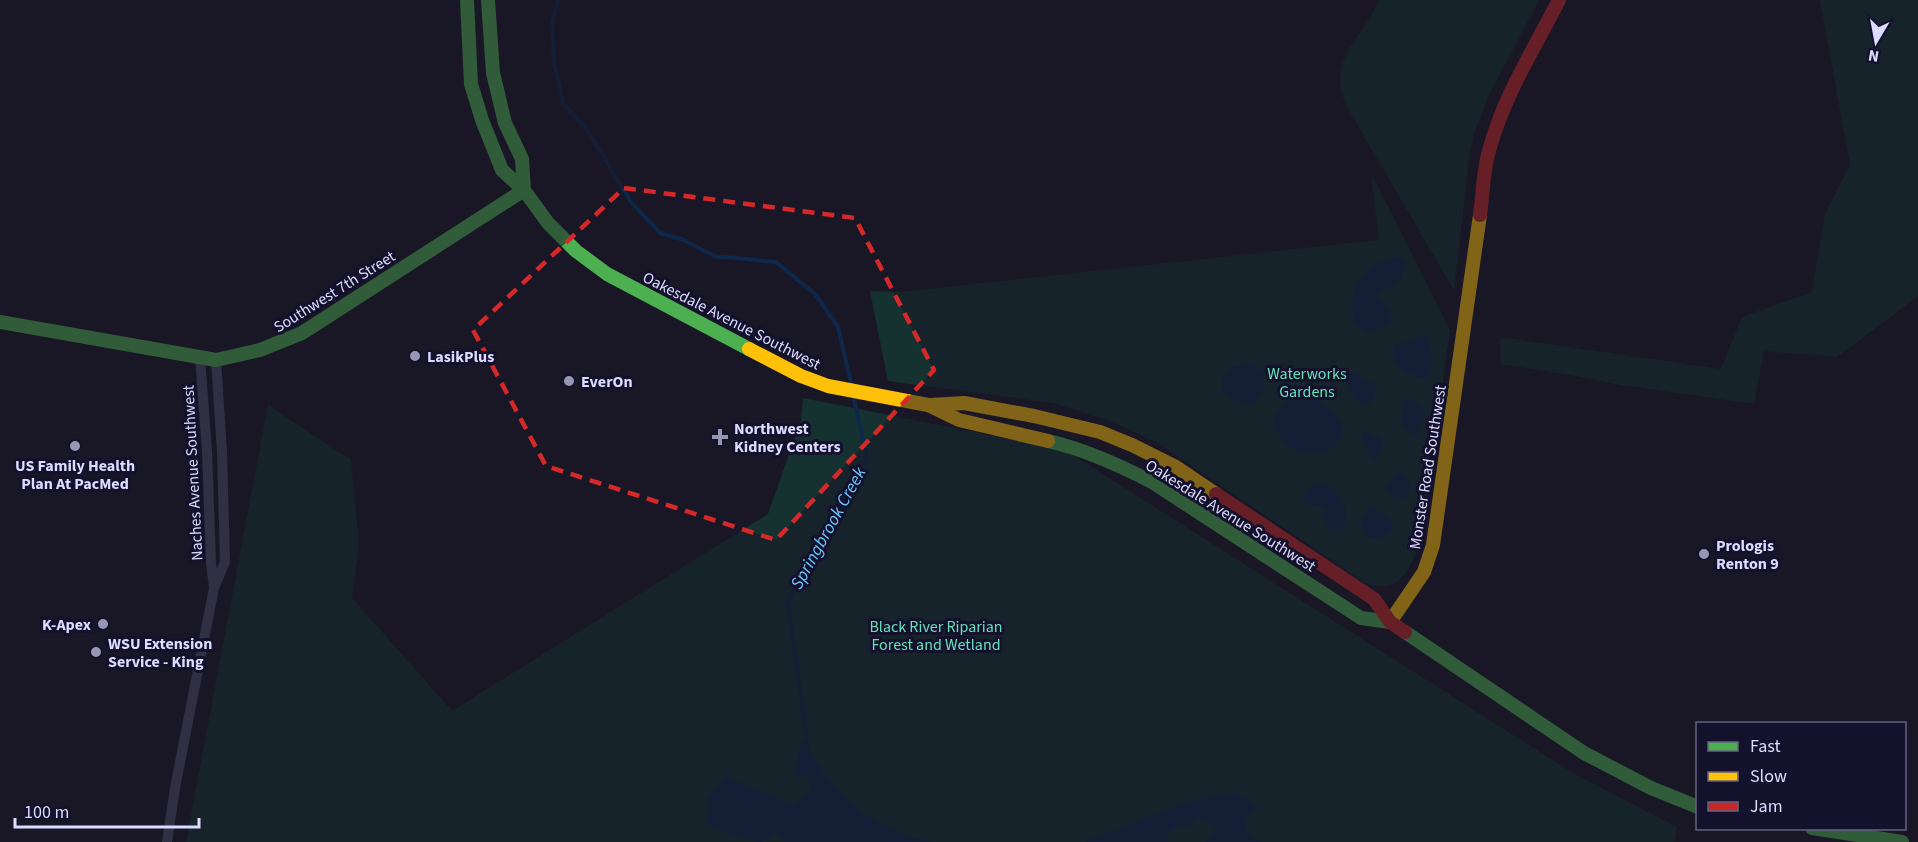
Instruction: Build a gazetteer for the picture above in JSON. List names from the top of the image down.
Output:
{
  "streets": {
    "street": [
      "Southwest 7th Street",
      "Oakesdale Avenue Southwest",
      "Monster Road Southwest",
      "Naches Avenue Southwest"
    ]
  },
  "crossings": [
    ["Southwest 7th Street", "Oakesdale Avenue Southwest"],
    ["Southwest 7th Street", "Naches Avenue Southwest"],
    ["Oakesdale Avenue Southwest", "Monster Road Southwest"]
  ],
  "water": ["Springbrook Creek"],
  "parks": ["Waterworks Gardens", "Black River Riparian Forest and Wetland"],
  "places": {
    "other": [
      "LasikPlus",
      "EverOn",
      "US Family Health Plan At PacMed",
      "Prologis Renton 9",
      "K-Apex",
      "WSU Extension Service - King"
    ],
    "health": ["Northwest Kidney Centers"]
  },
  "legend": ["Fast", "Slow", "Jam"],
  "scale_bar": "100 m",
  "north": "bottom"
}
